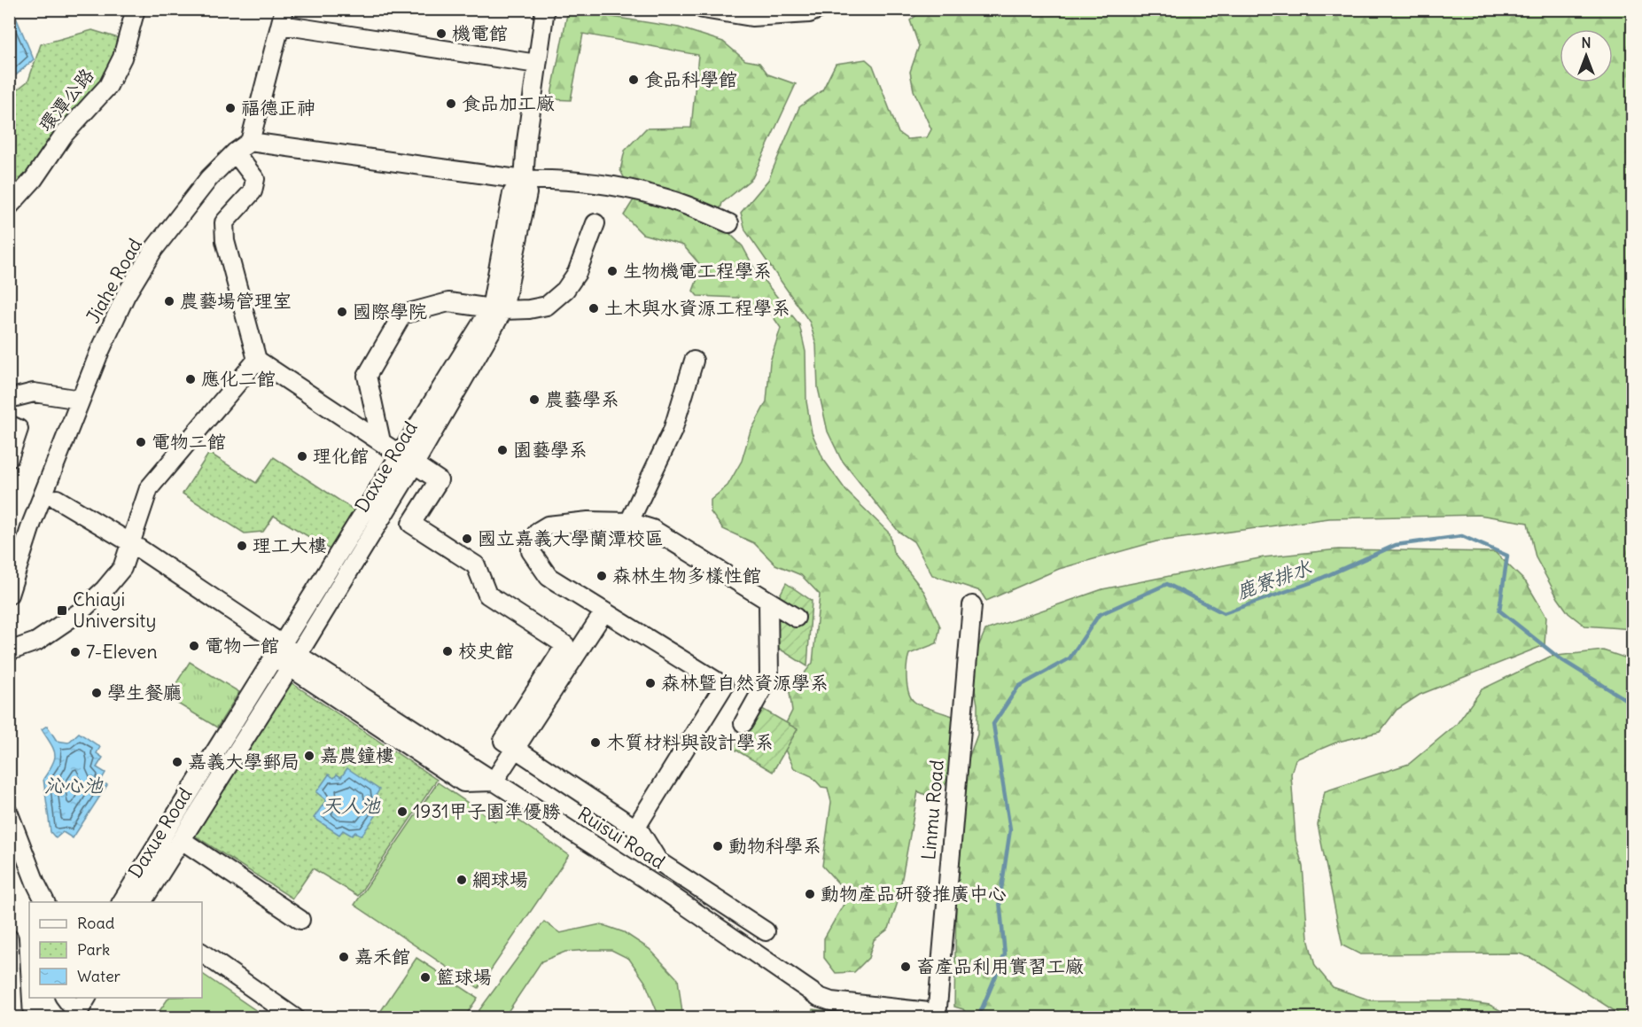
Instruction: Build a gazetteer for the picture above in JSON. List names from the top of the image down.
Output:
{
  "streets": {
    "street": [
      "環潭公路",
      "Jiahe Road",
      "Daxue Road",
      "Linmu Road",
      "Ruisui Road"
    ]
  },
  "crossings": [
    ["Daxue Road", "Ruisui Road"],
    ["Linmu Road", "Ruisui Road"]
  ],
  "water": ["鹿寮排水", "沁心池", "天人池"],
  "places": {
    "other": [
      "機電館",
      "食品科學館",
      "食品加工廠",
      "福德正神",
      "生物機電工程學系",
      "農藝場管理室",
      "土木與水資源工程學系",
      "國際學院",
      "應化二館",
      "農藝學系",
      "電物二館",
      "園藝學系",
      "理化館",
      "國立嘉義大學蘭潭校區",
      "理工大樓",
      "森林生物多樣性館",
      "電物一館",
      "校史館",
      "7-Eleven",
      "森林暨自然資源學系",
      "學生餐廳",
      "木質材料與設計學系",
      "嘉農鐘樓",
      "嘉義大學郵局",
      "1931甲子園準優勝",
      "動物科學系",
      "網球場",
      "動物產品研發推廣中心",
      "嘉禾館",
      "畜產品利用實習工廠",
      "籃球場"
    ],
    "transit": ["Chiayi University"]
  },
  "legend": ["Road", "Park", "Water"],
  "north": "top"
}
